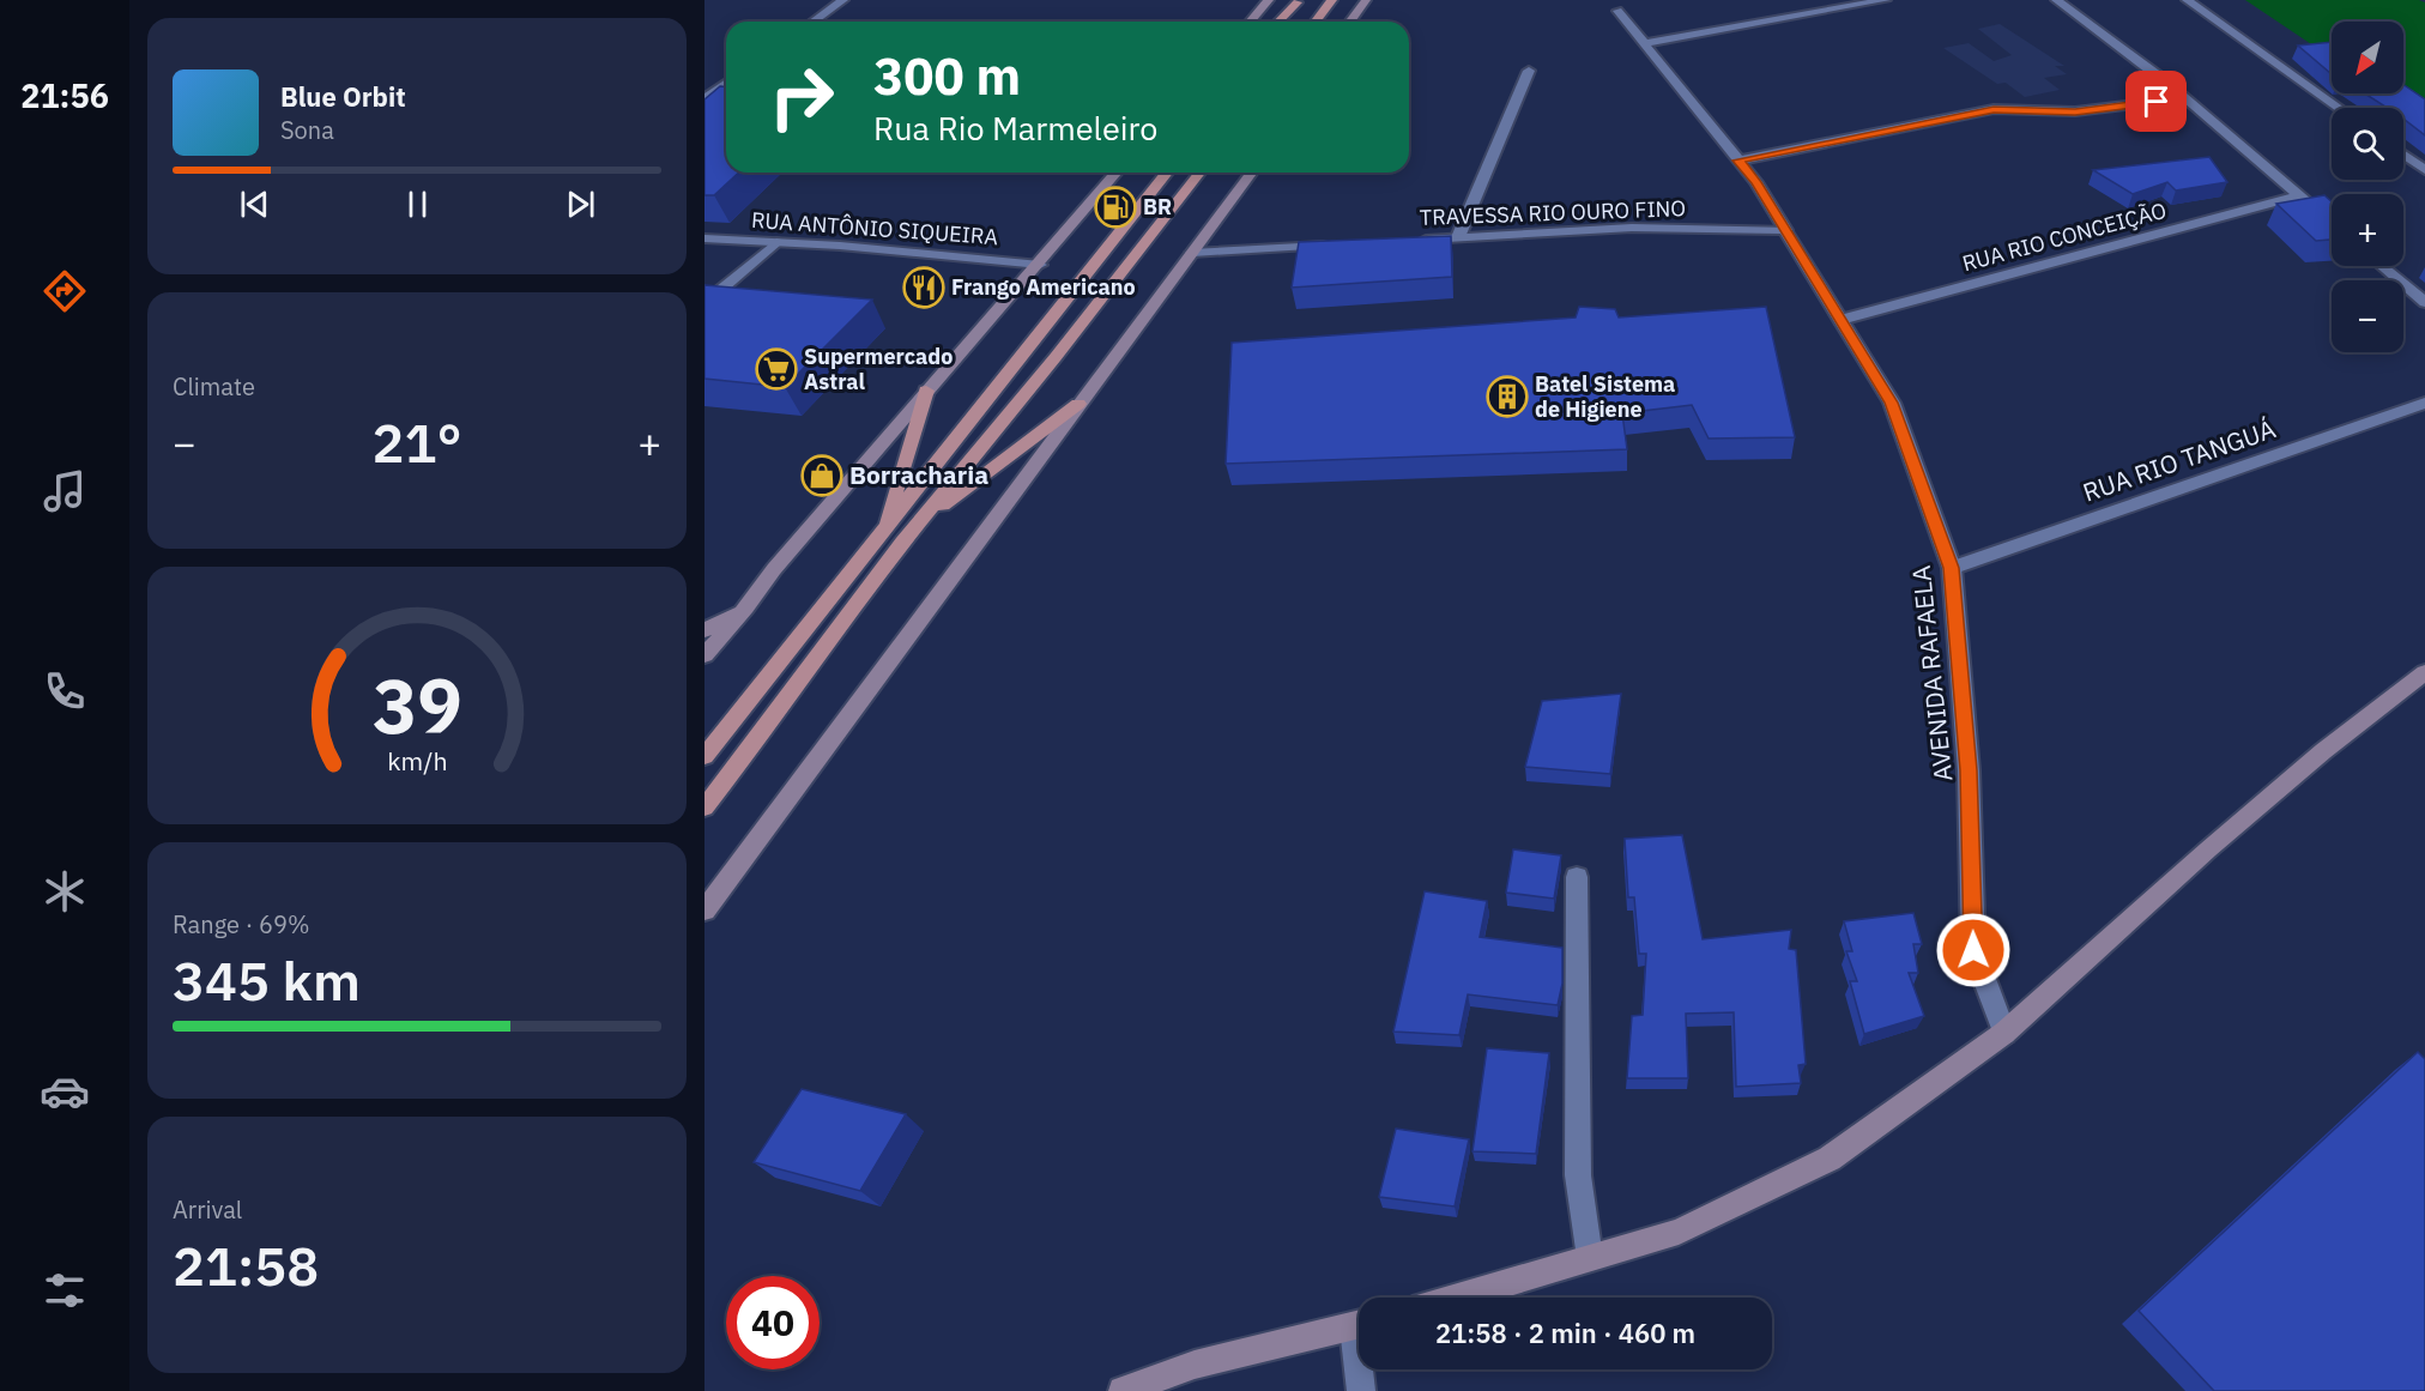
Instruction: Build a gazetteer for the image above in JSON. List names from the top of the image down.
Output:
{
  "streets": {
    "street": [
      "TRAVESSA RIO OURO FINO",
      "RUA ANTÔNIO SIQUEIRA",
      "RUA RIO CONCEIÇÃO",
      "RUA RIO TANGUÁ",
      "AVENIDA RAFAELA"
    ]
  },
  "crossings": [
    ["TRAVESSA RIO OURO FINO", "AVENIDA RAFAELA"],
    ["RUA RIO CONCEIÇÃO", "AVENIDA RAFAELA"],
    ["RUA RIO TANGUÁ", "AVENIDA RAFAELA"]
  ],
  "places": {
    "fuel station": ["BR"],
    "restaurant": ["Frango Americano"],
    "supermarket": ["Supermercado Astral"],
    "building": ["Batel Sistema de Higiene"],
    "shop": ["Borracharia"]
  },
  "north": "bottom left",
  "page": {
    "tabs": "21:56",
    "map_buttons": ["+", "−"],
    "turn": ["300 m", "Rua Rio Marmeleiro"],
    "song": ["Blue Orbit", "Sona"],
    "tile": [
      "Climate",
      ["Range · 69%", "345 km"],
      ["Arrival", "21:58"]
    ],
    "heat": ["−", "21°", "+"],
    "limit": "40",
    "trip": "21:58 · 2 min · 460 m",
    "gauge": ["39", "km/h"]
  }
}
